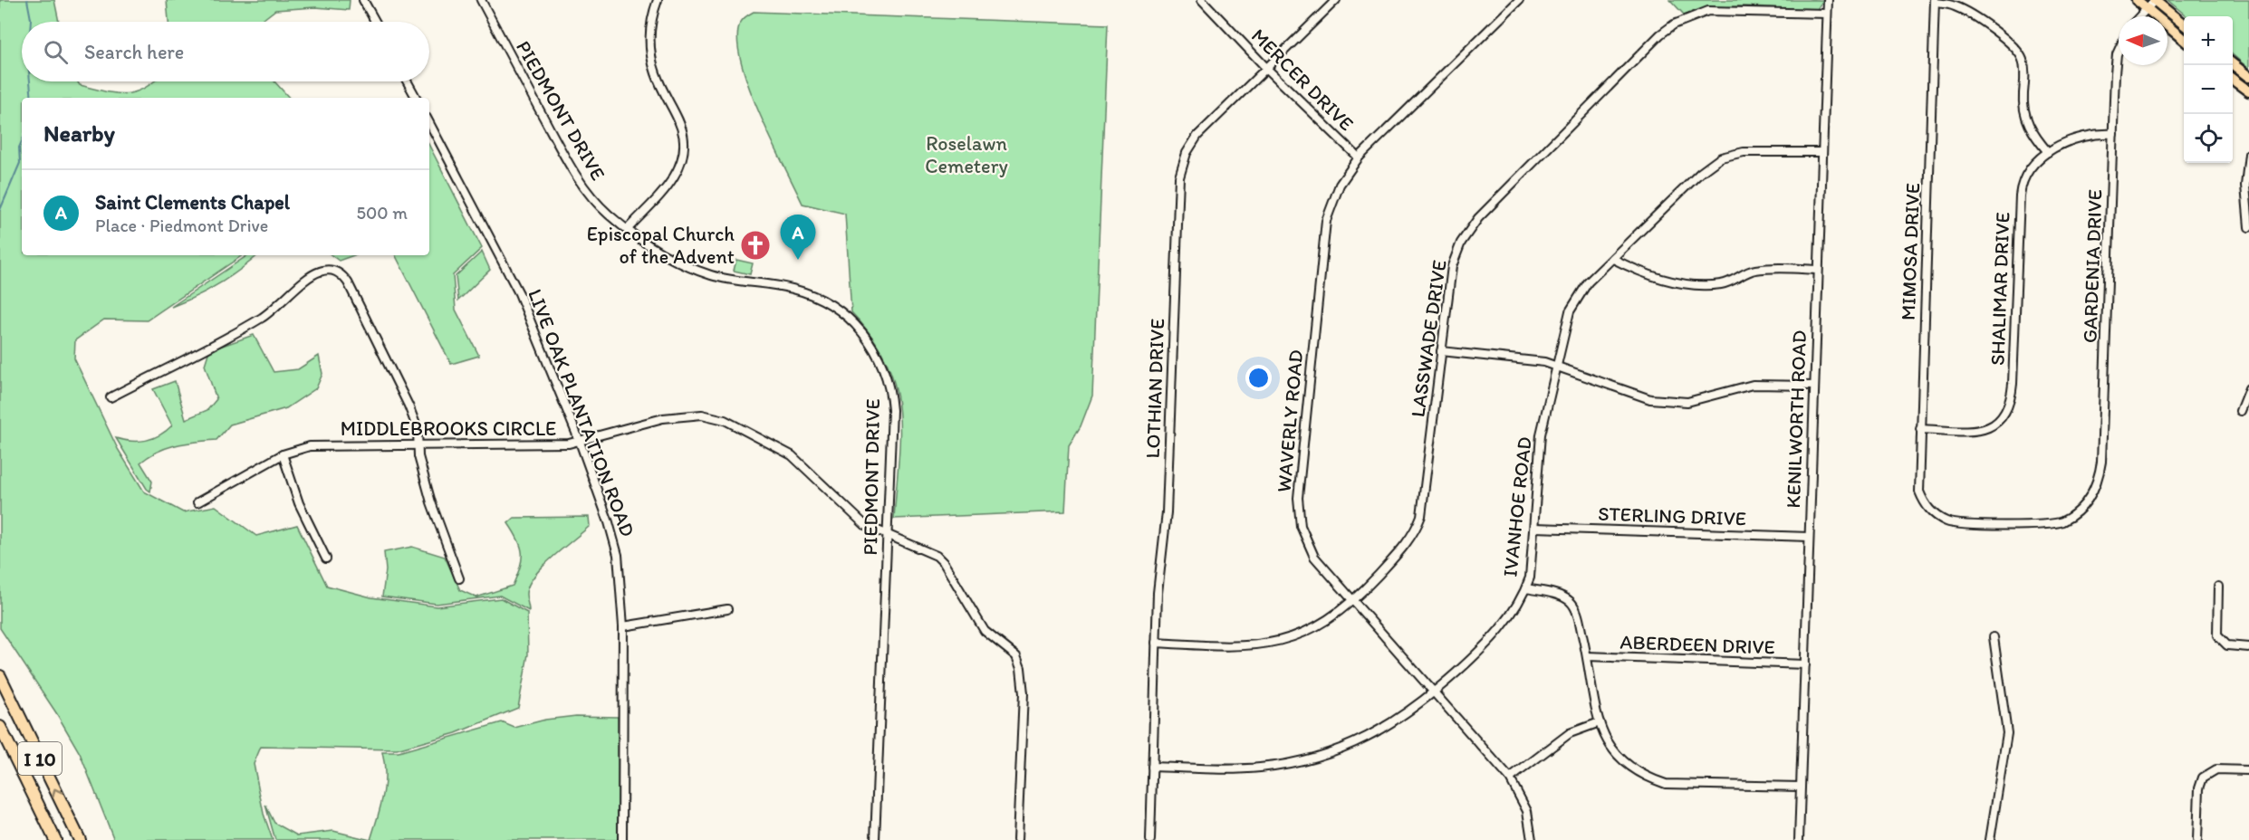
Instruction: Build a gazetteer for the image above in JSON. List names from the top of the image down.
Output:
{
  "streets": {
    "highway": ["I 10"],
    "street": [
      "MERCER DRIVE",
      "PIEDMONT DRIVE",
      "MIMOSA DRIVE",
      "GARDENIA DRIVE",
      "SHALIMAR DRIVE",
      "LASSWADE DRIVE",
      "LOTHIAN DRIVE",
      "LIVE OAK PLANTATION ROAD",
      "KENILWORTH ROAD",
      "WAVERLY ROAD",
      "MIDDLEBROOKS CIRCLE",
      "IVANHOE ROAD",
      "STERLING DRIVE",
      "ABERDEEN DRIVE"
    ]
  },
  "crossings": [
    ["MERCER DRIVE", "LOTHIAN DRIVE"],
    ["MERCER DRIVE", "WAVERLY ROAD"],
    ["PIEDMONT DRIVE", "MIDDLEBROOKS CIRCLE"],
    ["MIMOSA DRIVE", "GARDENIA DRIVE"],
    ["MIMOSA DRIVE", "SHALIMAR DRIVE"],
    ["GARDENIA DRIVE", "SHALIMAR DRIVE"],
    ["LASSWADE DRIVE", "LOTHIAN DRIVE"],
    ["LASSWADE DRIVE", "KENILWORTH ROAD"],
    ["LASSWADE DRIVE", "WAVERLY ROAD"],
    ["LOTHIAN DRIVE", "IVANHOE ROAD"],
    ["LIVE OAK PLANTATION ROAD", "MIDDLEBROOKS CIRCLE"],
    ["KENILWORTH ROAD", "IVANHOE ROAD"],
    ["KENILWORTH ROAD", "STERLING DRIVE"],
    ["KENILWORTH ROAD", "ABERDEEN DRIVE"],
    ["WAVERLY ROAD", "IVANHOE ROAD"],
    ["IVANHOE ROAD", "STERLING DRIVE"]
  ],
  "parks": ["Roselawn Cemetery"],
  "places": {
    "church": ["Episcopal Church of the Advent"]
  },
  "north": "left",
  "page": {
    "map_buttons": ["+", "−"],
    "search": "Search here",
    "heading": "Nearby",
    "list": [
      {
        "mark": "A",
        "name": "Saint Clements Chapel",
        "note": "Place · Piedmont Drive",
        "value": "500 m"
      }
    ],
    "pins": "A"
  }
}
